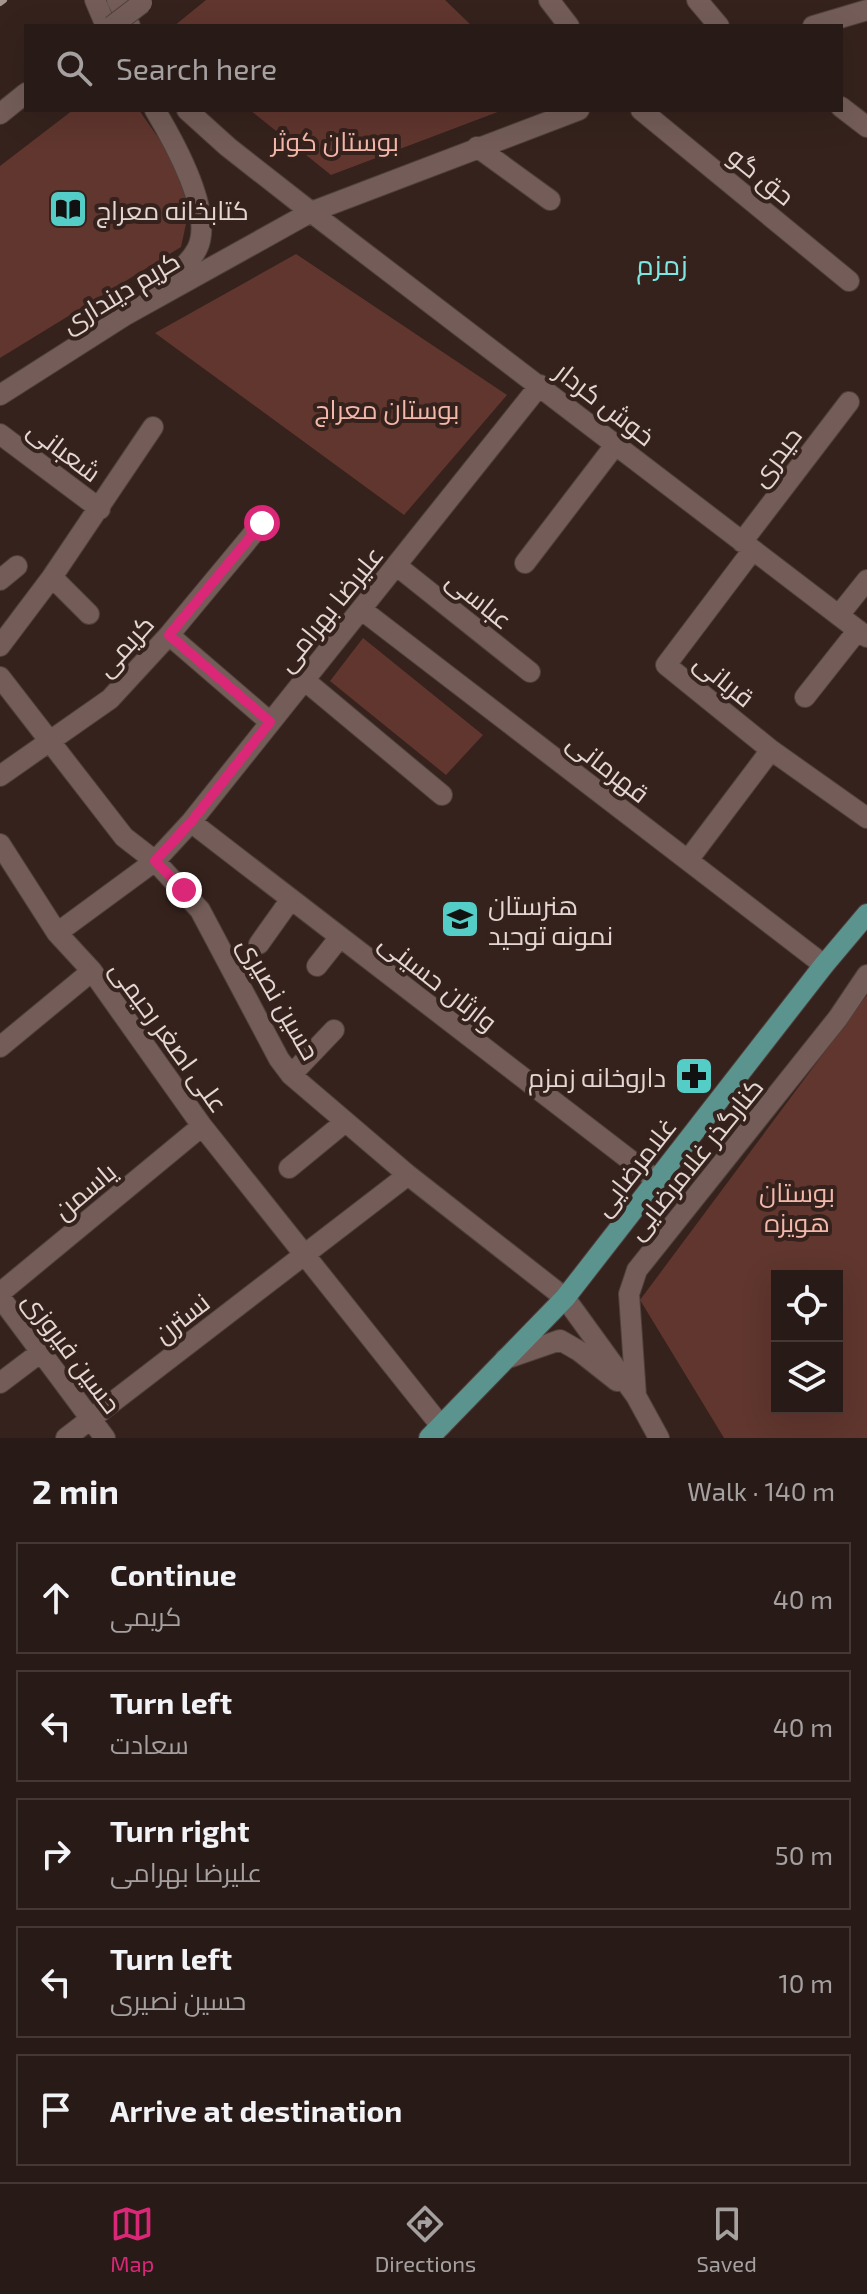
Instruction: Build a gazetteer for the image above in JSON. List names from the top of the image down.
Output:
{
  "streets": {
    "main road": ["غلامرضایی"],
    "street": [
      "حق گو",
      "کریم دینداری",
      "خوش کردار",
      "شعبانی",
      "حیدری",
      "عباسی",
      "علیرضا بهرامی",
      "کریمی",
      "قربانی",
      "قهرمانی",
      "وارثان حسینی",
      "حسین نصیری",
      "علی اصغر رحیمی",
      "کنارگذر غلامرضایی",
      "یاسمن",
      "نسترن",
      "حسین فیروزی"
    ]
  },
  "crossings": [
    ["کریم دینداری", "خوش کردار"],
    ["خوش کردار", "حیدری"],
    ["خوش کردار", "علیرضا بهرامی"],
    ["خوش کردار", "قربانی"],
    ["حیدری", "قربانی"],
    ["عباسی", "علیرضا بهرامی"],
    ["علیرضا بهرامی", "قهرمانی"],
    ["علیرضا بهرامی", "وارثان حسینی"],
    ["علیرضا بهرامی", "حسین نصیری"],
    ["علیرضا بهرامی", "علی اصغر رحیمی"],
    ["کریمی", "حسین نصیری"],
    ["قهرمانی", "غلامرضایی"],
    ["وارثان حسینی", "غلامرضایی"],
    ["حسین نصیری", "کنارگذر غلامرضایی"],
    ["حسین نصیری", "غلامرضایی"],
    ["حسین نصیری", "نسترن"],
    ["علی اصغر رحیمی", "غلامرضایی"],
    ["علی اصغر رحیمی", "یاسمن"],
    ["علی اصغر رحیمی", "نسترن"],
    ["یاسمن", "حسین فیروزی"],
    ["نسترن", "حسین فیروزی"]
  ],
  "districts": ["زمزم"],
  "parks": ["بوستان کوثر", "بوستان معراج", "بوستان هویزه"],
  "places": {
    "library": ["کتابخانه معراج"],
    "school or university": ["هنرستان نمونه توحید"],
    "pharmacy": ["داروخانه زمزم"]
  },
  "page": {
    "search": "Search here",
    "heading": ["2 min", "Walk · 140 m"],
    "list": [
      ["Continue", "کریمی", "40 m"],
      ["Turn left", "سعادت", "40 m"],
      ["Turn right", "علیرضا بهرامی", "50 m"],
      ["Turn left", "حسین نصیری", "10 m"],
      "Arrive at destination"
    ],
    "nav": ["Map", "Directions", "Saved"]
  }
}
